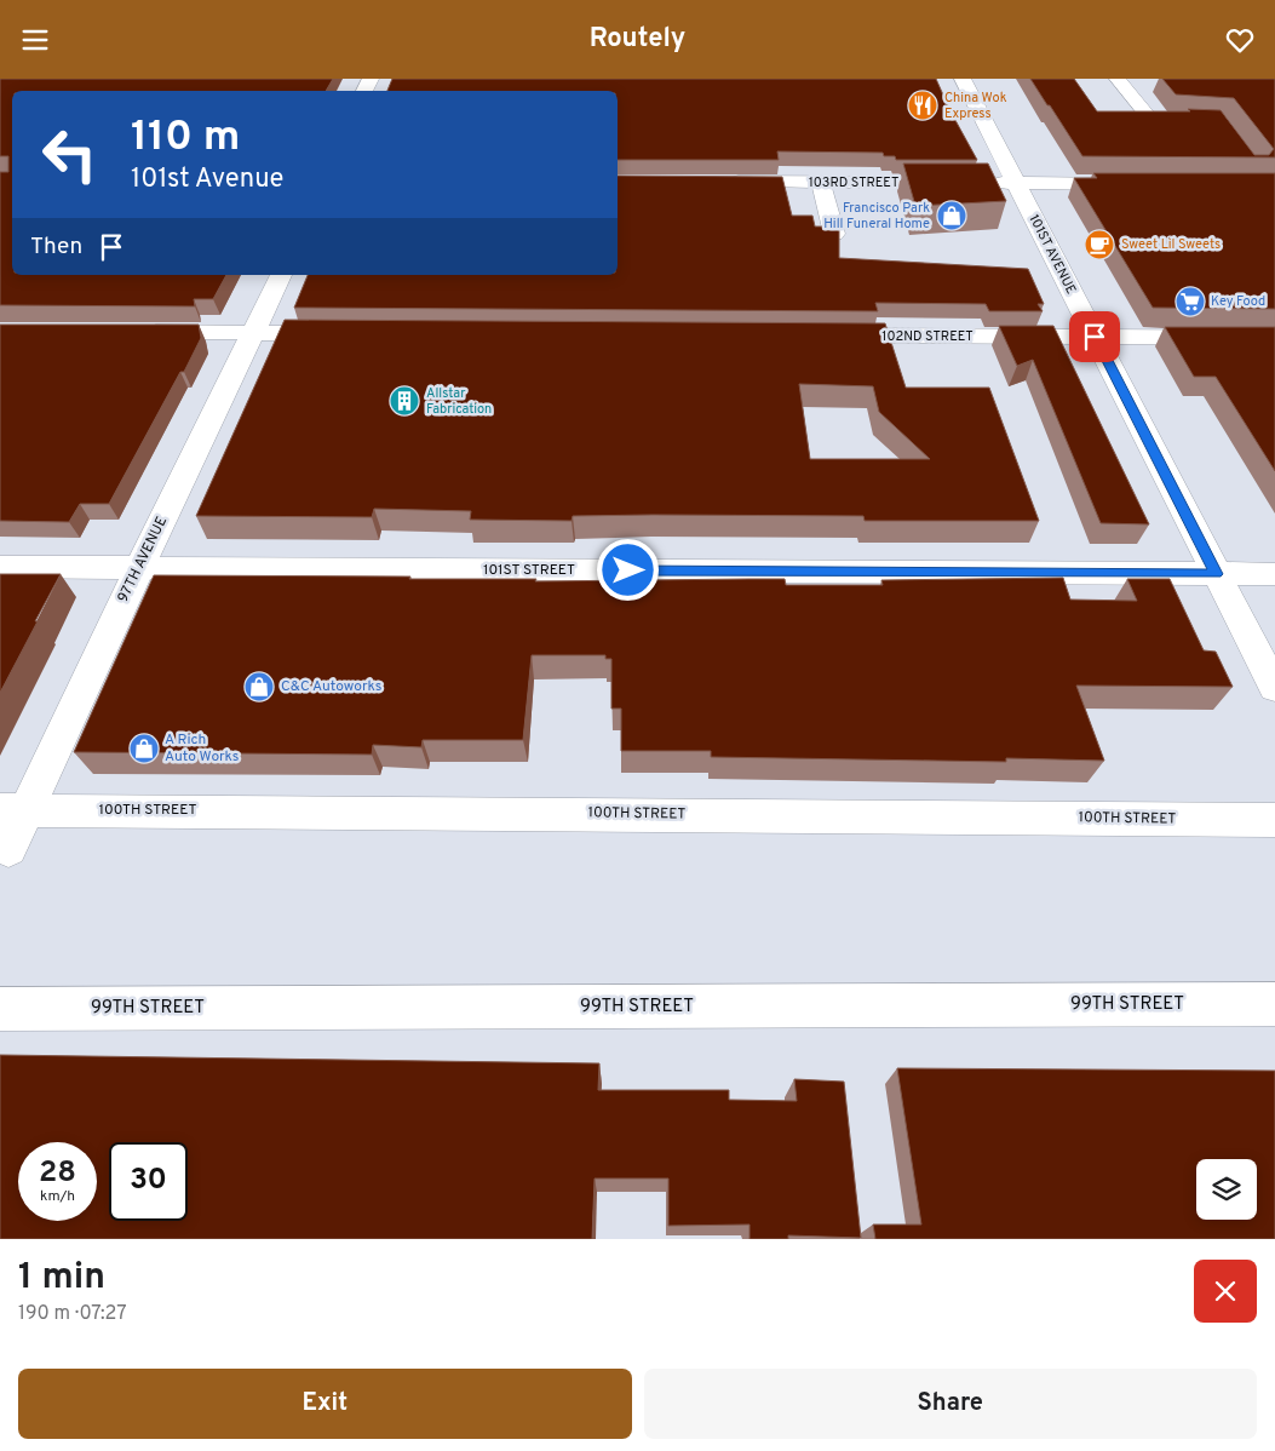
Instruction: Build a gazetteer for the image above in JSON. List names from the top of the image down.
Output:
{
  "streets": {
    "street": [
      "103RD STREET",
      "101ST AVENUE",
      "102ND STREET",
      "97TH AVENUE",
      "101ST STREET",
      "100TH STREET",
      "99TH STREET"
    ]
  },
  "crossings": [
    ["101ST AVENUE", "102ND STREET"],
    ["101ST AVENUE", "101ST STREET"],
    ["97TH AVENUE", "101ST STREET"],
    ["97TH AVENUE", "100TH STREET"]
  ],
  "places": {
    "restaurant": ["China Wok Express"],
    "shop": ["Francisco Park Hill Funeral Home", "C&C Autoworks", "A Rich Auto Works"],
    "cafe": ["Sweet Lil Sweets"],
    "supermarket": ["Key Food"],
    "building": ["Allstar Fabrication"]
  },
  "page": {
    "header": "Routely",
    "turn": ["110 m", "101st Avenue"],
    "then": "Then",
    "speed": "28 km/h",
    "limit": "30",
    "heading": ["1 min", "190 m · 07:27"],
    "buttons": ["Exit", "Share"]
  }
}
